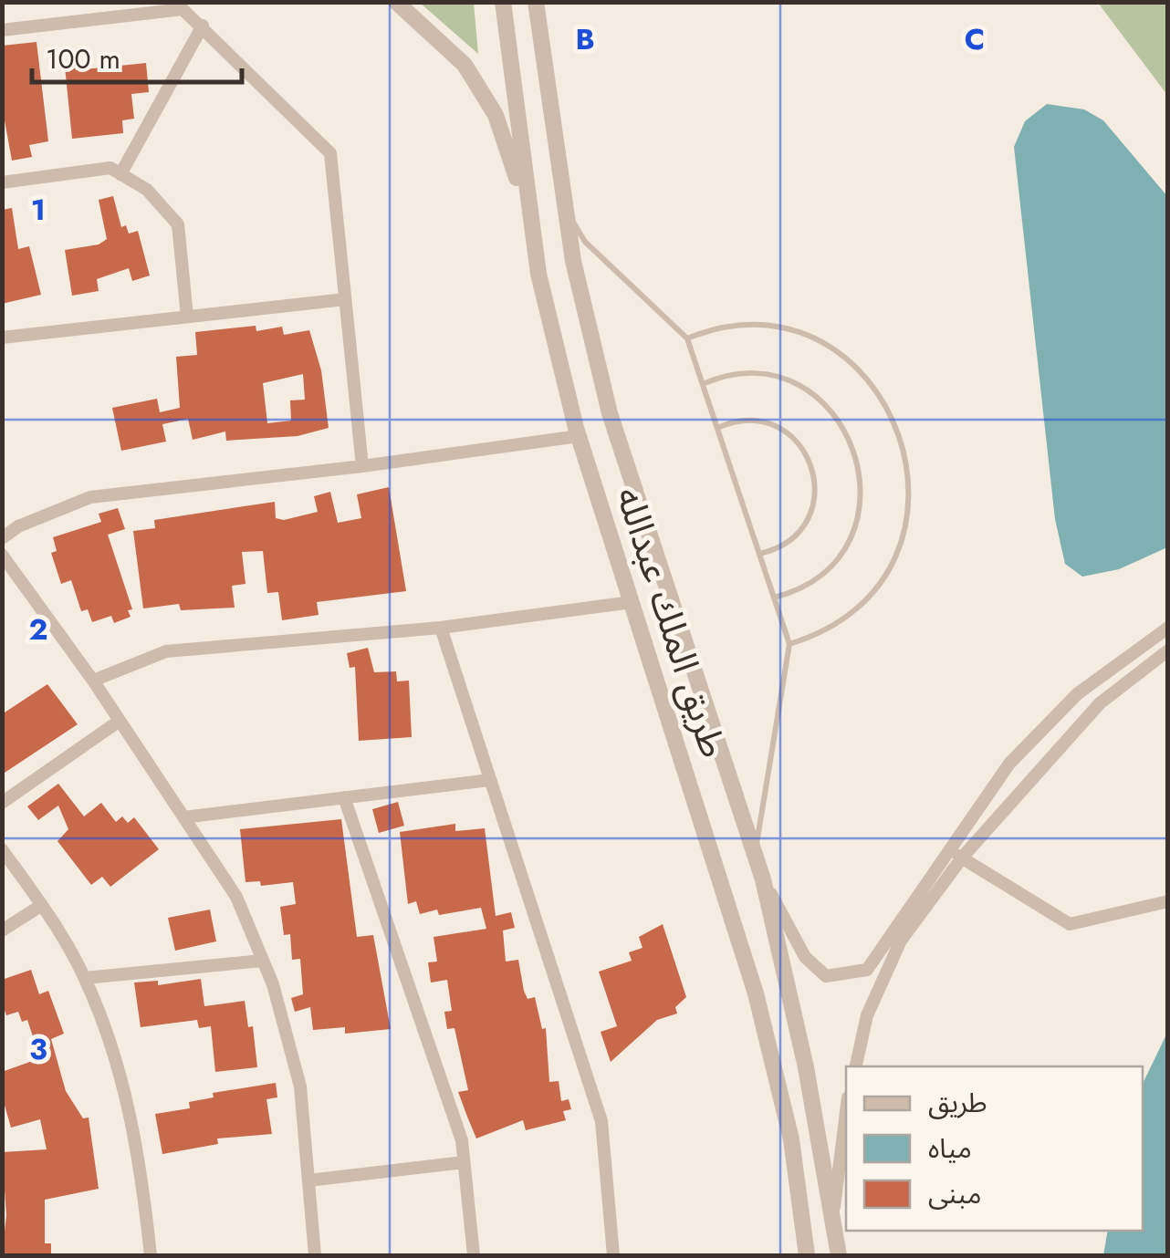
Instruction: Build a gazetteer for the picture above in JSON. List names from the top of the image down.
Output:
{
  "streets": {
    "street": ["طريق الملك عبدالله"]
  },
  "legend": ["طريق", "مياه", "مبنى"],
  "scale_bar": "100 m",
  "grid": {
    "columns": ["B", "C"],
    "rows": ["1", "2", "3"]
  }
}
